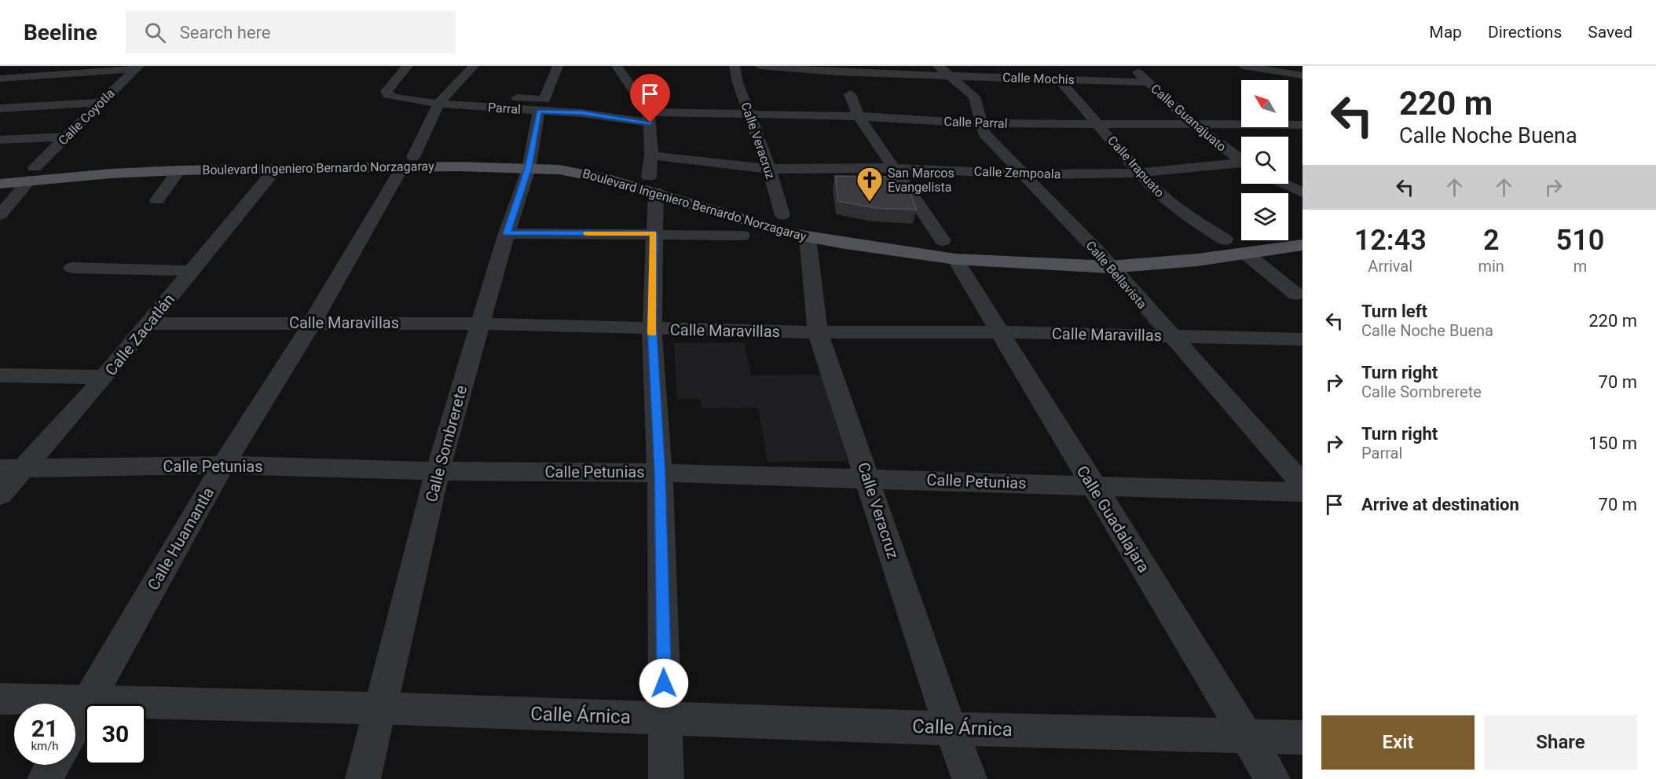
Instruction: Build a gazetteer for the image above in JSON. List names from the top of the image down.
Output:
{
  "streets": {
    "main road": ["Boulevard Ingeniero Bernardo Norzagaray"],
    "street": [
      "Calle Mochis",
      "Parral",
      "Calle Coyotla",
      "Calle Guanajuato",
      "Calle Parral",
      "Calle Veracruz",
      "Calle Irapuato",
      "Calle Zempoala",
      "Calle Bellavista",
      "Calle Maravillas",
      "Calle Zacatlán",
      "Calle Sombrerete",
      "Calle Petunias",
      "Calle Guadalajara",
      "Calle Huamantla",
      "Calle Árnica"
    ]
  },
  "crossings": [
    ["Calle Mochis", "Calle Guanajuato"],
    ["Calle Mochis", "Calle Irapuato"],
    ["Calle Mochis", "Calle Bellavista"],
    ["Parral", "Calle Parral"],
    ["Parral", "Calle Sombrerete"],
    ["Parral", "Calle Huamantla"],
    ["Calle Coyotla", "Boulevard Ingeniero Bernardo Norzagaray"],
    ["Calle Guanajuato", "Calle Parral"],
    ["Calle Parral", "Calle Veracruz"],
    ["Calle Parral", "Calle Irapuato"],
    ["Calle Parral", "Calle Bellavista"],
    ["Calle Parral", "Calle Guadalajara"],
    ["Calle Veracruz", "Boulevard Ingeniero Bernardo Norzagaray"],
    ["Calle Veracruz", "Calle Zempoala"],
    ["Calle Veracruz", "Calle Maravillas"],
    ["Calle Veracruz", "Calle Petunias"],
    ["Calle Veracruz", "Calle Árnica"],
    ["Calle Irapuato", "Boulevard Ingeniero Bernardo Norzagaray"],
    ["Calle Irapuato", "Calle Zempoala"],
    ["Boulevard Ingeniero Bernardo Norzagaray", "Calle Bellavista"],
    ["Boulevard Ingeniero Bernardo Norzagaray", "Calle Zacatlán"],
    ["Boulevard Ingeniero Bernardo Norzagaray", "Calle Sombrerete"],
    ["Boulevard Ingeniero Bernardo Norzagaray", "Calle Guadalajara"],
    ["Boulevard Ingeniero Bernardo Norzagaray", "Calle Huamantla"],
    ["Calle Zempoala", "Calle Bellavista"],
    ["Calle Zempoala", "Calle Guadalajara"],
    ["Calle Bellavista", "Calle Maravillas"],
    ["Calle Maravillas", "Calle Zacatlán"],
    ["Calle Maravillas", "Calle Sombrerete"],
    ["Calle Maravillas", "Calle Guadalajara"],
    ["Calle Maravillas", "Calle Huamantla"],
    ["Calle Zacatlán", "Calle Petunias"],
    ["Calle Sombrerete", "Calle Petunias"],
    ["Calle Sombrerete", "Calle Árnica"],
    ["Calle Petunias", "Calle Guadalajara"],
    ["Calle Petunias", "Calle Huamantla"],
    ["Calle Guadalajara", "Calle Árnica"],
    ["Calle Huamantla", "Calle Árnica"]
  ],
  "places": {
    "church": ["San Marcos Evangelista"]
  },
  "north": "top left",
  "page": {
    "header": "Beeline",
    "search": "Search here",
    "nav": ["Map", "Directions", "Saved"],
    "turn": ["220 m", "Calle Noche Buena"],
    "eta": [
      "12:43",
      "Arrival",
      "2",
      "min",
      "510",
      "m"
    ],
    "list": [
      {
        "name": "Turn left",
        "note": "Calle Noche Buena",
        "value": "220 m"
      },
      {
        "name": "Turn right",
        "note": "Calle Sombrerete",
        "value": "70 m"
      },
      {
        "name": "Turn right",
        "note": "Parral",
        "value": "150 m"
      },
      {
        "name": "Arrive at destination",
        "value": "70 m"
      }
    ],
    "speed": "21 km/h",
    "limit": "30",
    "buttons": ["Exit", "Share"]
  }
}
